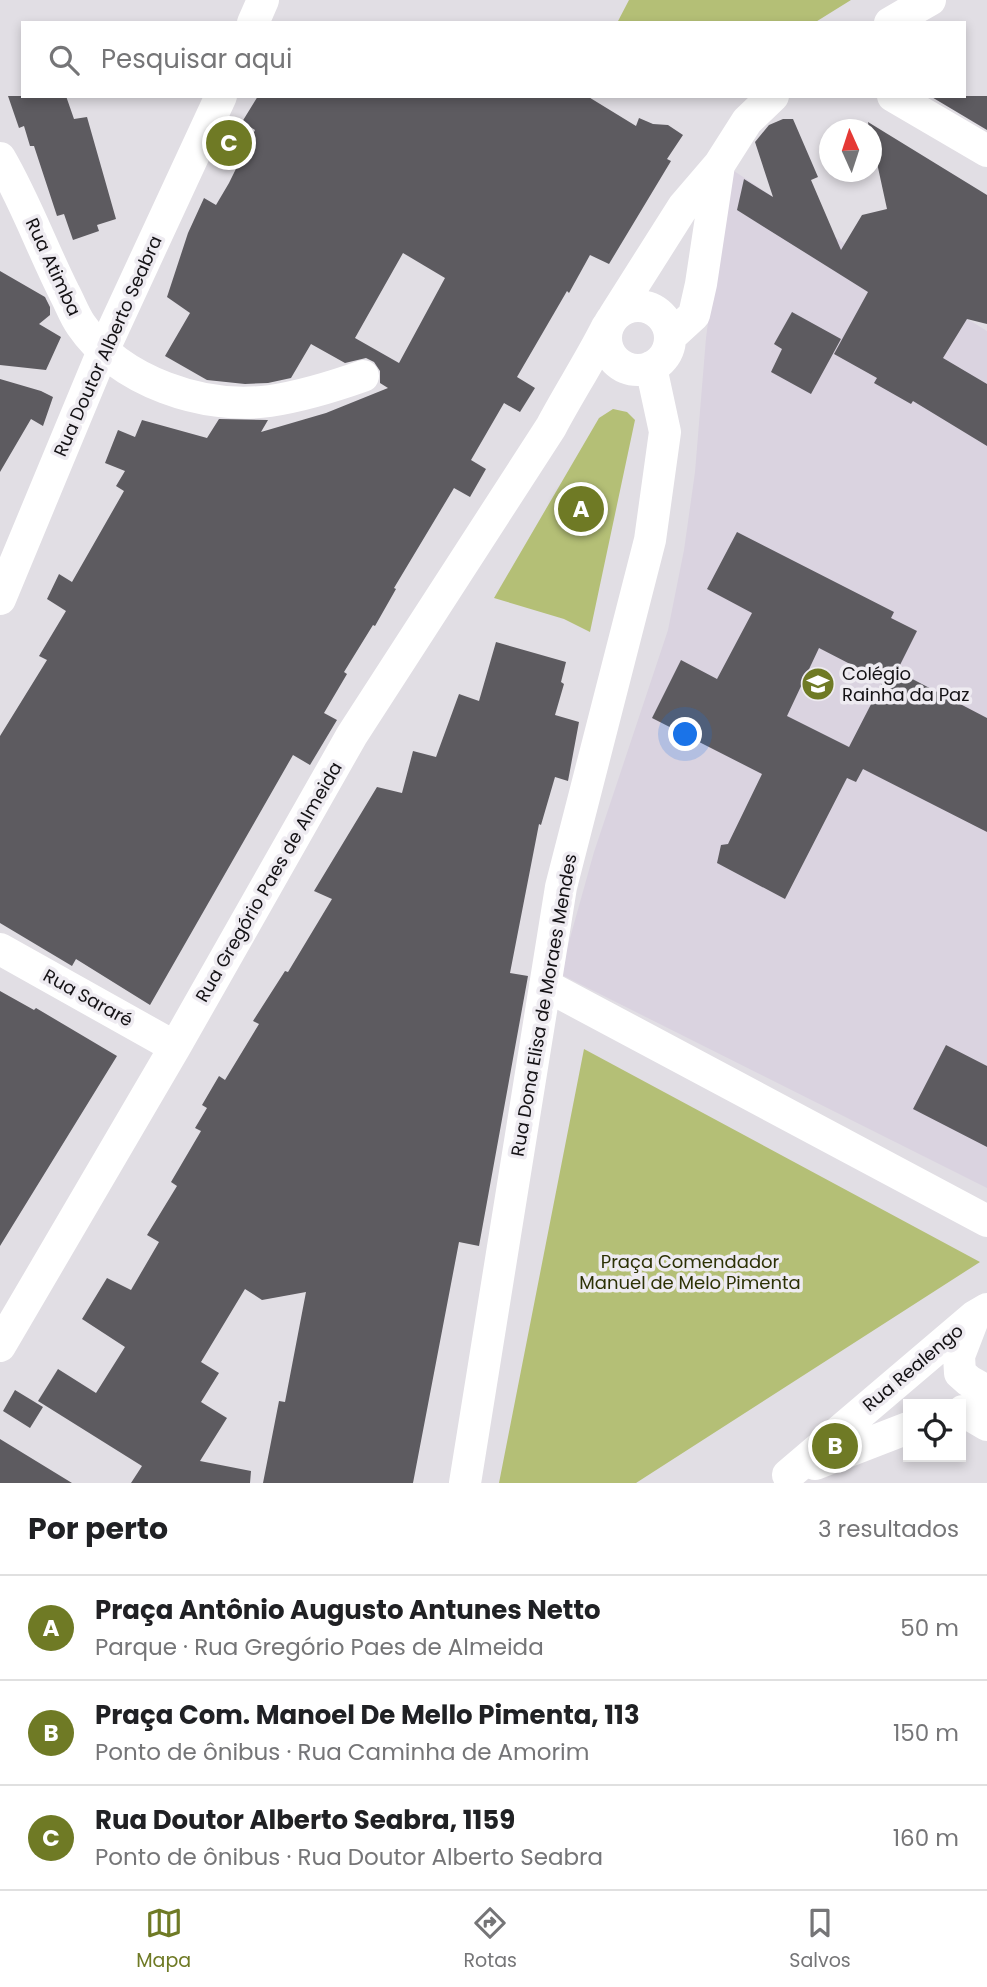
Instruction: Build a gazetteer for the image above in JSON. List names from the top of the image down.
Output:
{
  "streets": {
    "street": [
      "Rua Atimba",
      "Rua Doutor Alberto Seabra",
      "Rua Gregório Paes de Almeida",
      "Rua Sararé",
      "Rua Dona Elisa de Moraes Mendes",
      "Rua Realengo"
    ]
  },
  "crossings": [
    ["Rua Atimba", "Rua Doutor Alberto Seabra"],
    ["Rua Gregório Paes de Almeida", "Rua Sararé"],
    ["Rua Gregório Paes de Almeida", "Rua Dona Elisa de Moraes Mendes"]
  ],
  "parks": ["Praça Comendador Manuel de Melo Pimenta"],
  "places": {
    "school or university": ["Colégio Rainha da Paz"]
  },
  "north": "top",
  "page": {
    "search": "Pesquisar aqui",
    "pins": ["C", "A", "B"],
    "heading": ["Por perto", "3 resultados"],
    "list": [
      {
        "mark": "A",
        "name": "Praça Antônio Augusto Antunes Netto",
        "note": "Parque · Rua Gregório Paes de Almeida",
        "value": "50 m"
      },
      {
        "mark": "B",
        "name": "Praça Com. Manoel De Mello Pimenta, 113",
        "note": "Ponto de ônibus · Rua Caminha de Amorim",
        "value": "150 m"
      },
      {
        "mark": "C",
        "name": "Rua Doutor Alberto Seabra, 1159",
        "note": "Ponto de ônibus · Rua Doutor Alberto Seabra",
        "value": "160 m"
      }
    ],
    "nav": ["Mapa", "Rotas", "Salvos"]
  }
}
